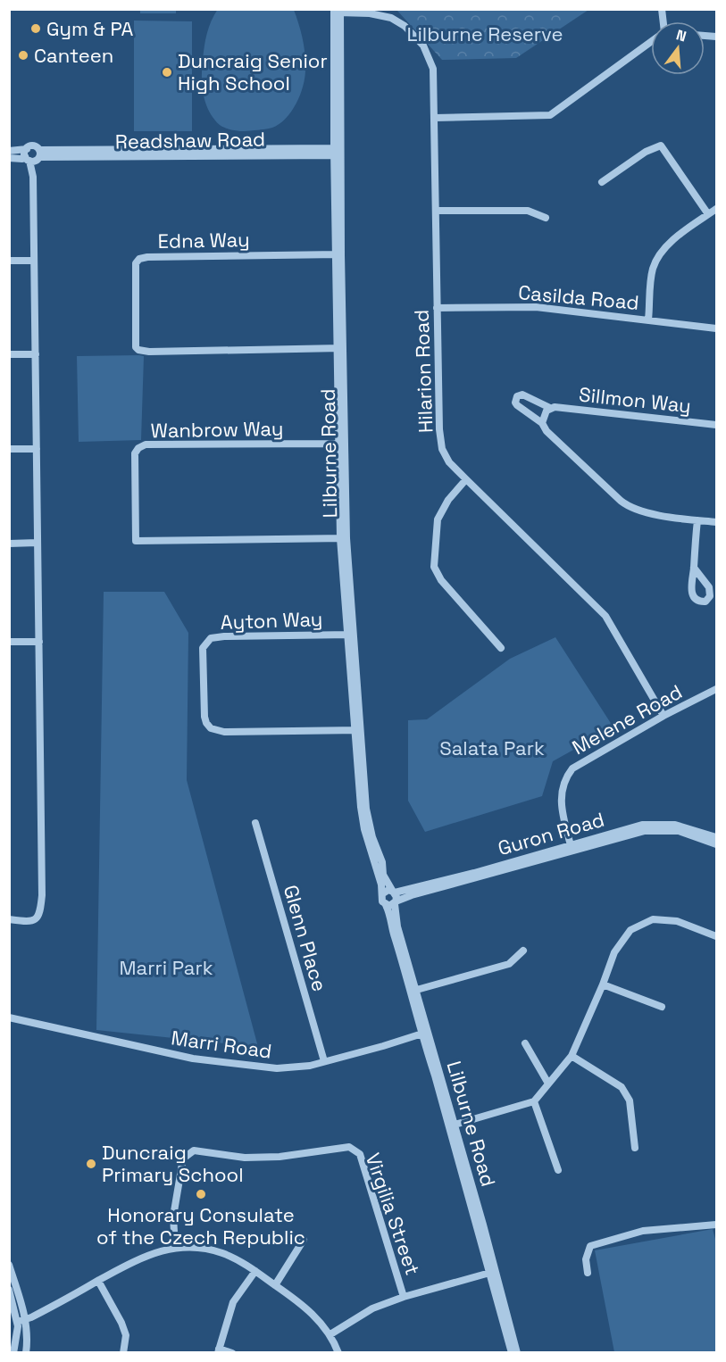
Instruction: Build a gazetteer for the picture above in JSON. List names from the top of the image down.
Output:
{
  "streets": {
    "street": [
      "Readshaw Road",
      "Edna Way",
      "Casilda Road",
      "Hilarion Road",
      "Sillmon Way",
      "Wanbrow Way",
      "Lilburne Road",
      "Ayton Way",
      "Melene Road",
      "Guron Road",
      "Glenn Place",
      "Marri Road",
      "Virgilia Street"
    ]
  },
  "crossings": [
    ["Readshaw Road", "Lilburne Road"],
    ["Edna Way", "Lilburne Road"],
    ["Casilda Road", "Hilarion Road"],
    ["Hilarion Road", "Lilburne Road"],
    ["Hilarion Road", "Melene Road"],
    ["Wanbrow Way", "Lilburne Road"],
    ["Lilburne Road", "Ayton Way"],
    ["Lilburne Road", "Guron Road"],
    ["Lilburne Road", "Marri Road"],
    ["Melene Road", "Guron Road"],
    ["Glenn Place", "Marri Road"]
  ],
  "parks": ["Lilburne Reserve", "Salata Park", "Marri Park"],
  "places": [
    "Gym & PA",
    "Canteen",
    "Duncraig Senior High School",
    "Duncraig Primary School",
    "Honorary Consulate of the Czech Republic"
  ],
  "north": "top"
}
